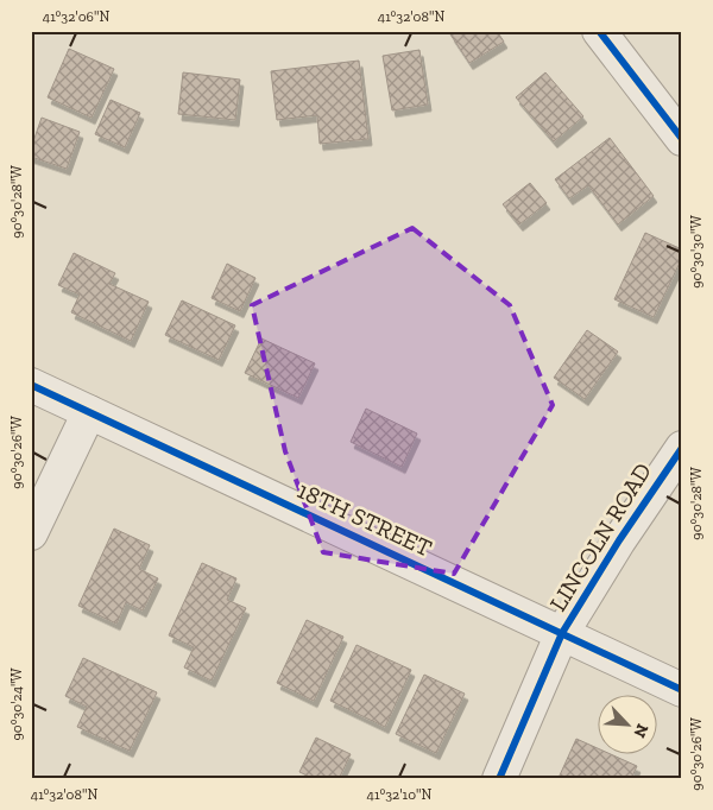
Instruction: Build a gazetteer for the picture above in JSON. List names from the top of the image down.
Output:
{
  "streets": {
    "street": ["18TH STREET", "LINCOLN ROAD"]
  },
  "crossings": [
    ["18TH STREET", "LINCOLN ROAD"]
  ],
  "north": "bottom right",
  "coordinates": [
    "41°32'06\"N",
    "41°32'08\"N",
    "90°30'28\"W",
    "90°30'30\"W",
    "90°30'26\"W",
    "90°30'24\"W",
    "41°32'10\"N"
  ]
}
